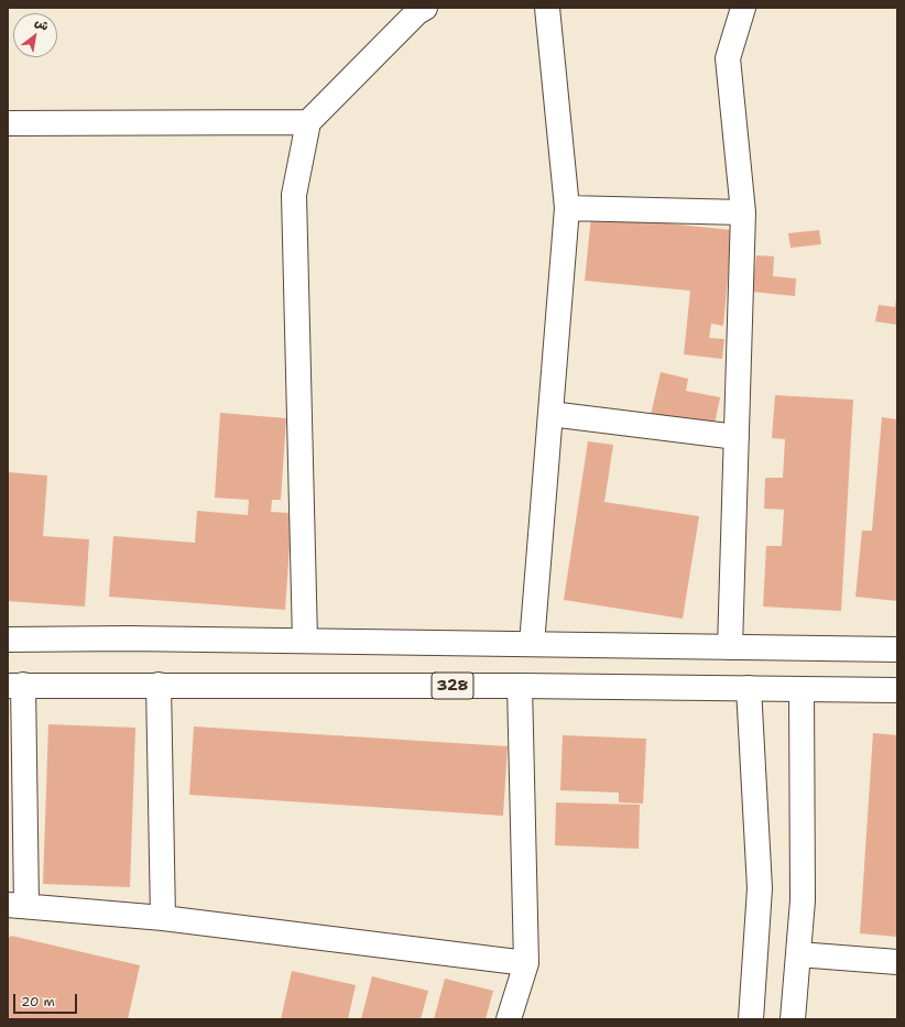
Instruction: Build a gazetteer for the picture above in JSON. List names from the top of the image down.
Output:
{
  "streets": {
    "street": ["328"]
  },
  "scale_bar": "20 m",
  "north": "top right"
}
